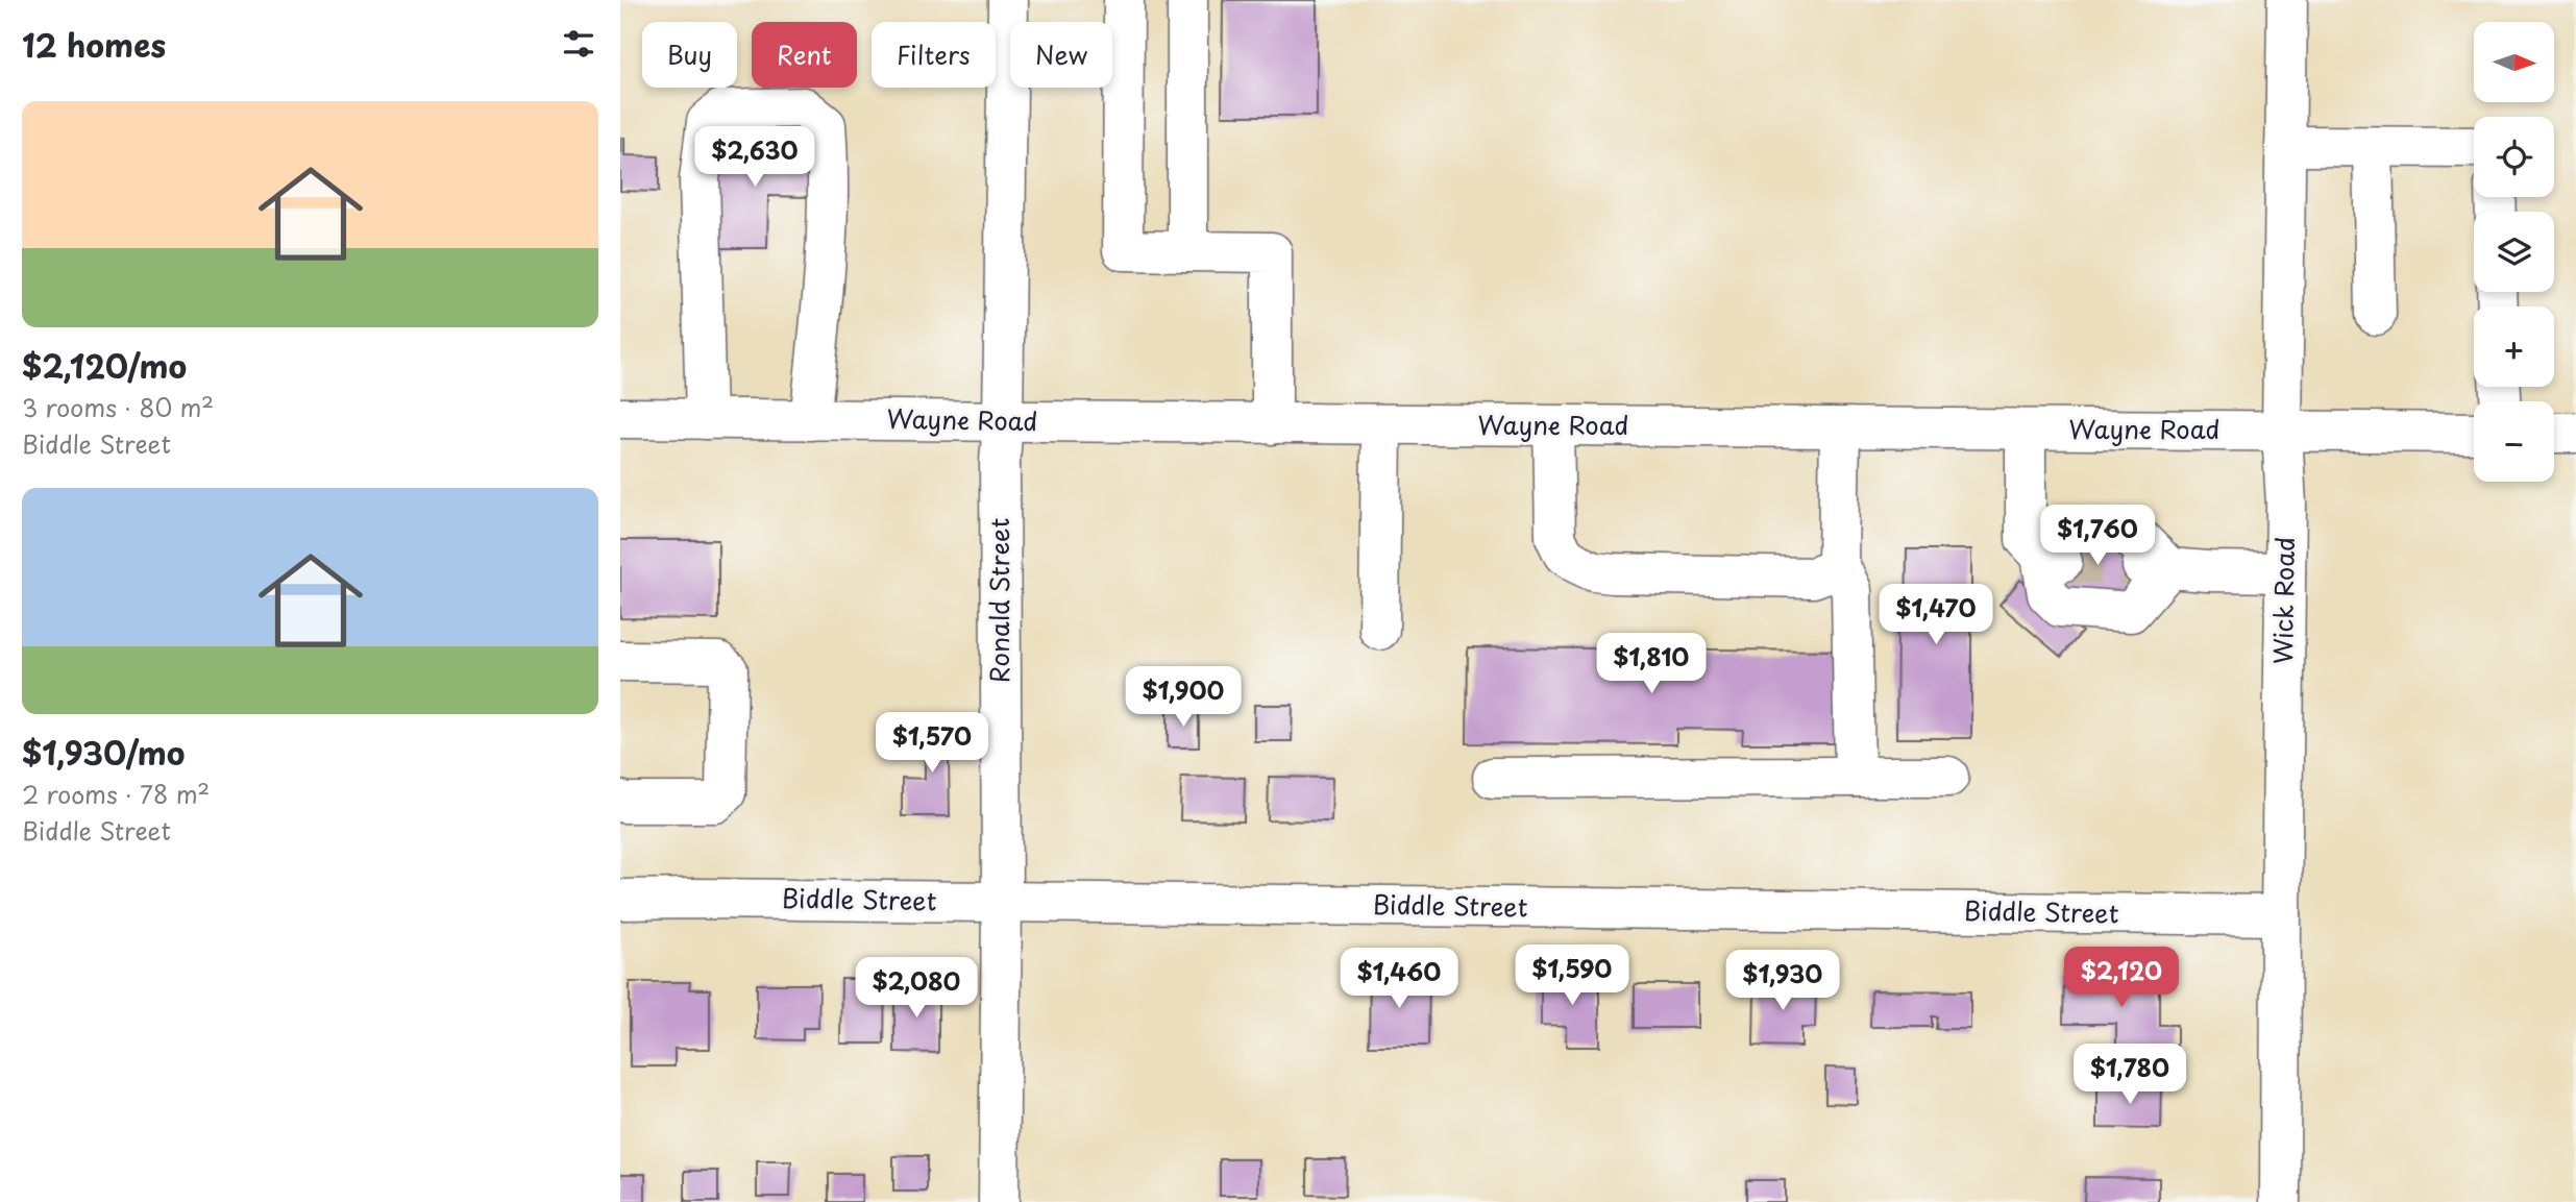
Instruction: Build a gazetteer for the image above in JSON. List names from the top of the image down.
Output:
{
  "streets": {
    "street": [
      "Wayne Road",
      "Ronald Street",
      "Wick Road",
      "Biddle Street"
    ]
  },
  "crossings": [
    ["Wayne Road", "Ronald Street"],
    ["Wayne Road", "Wick Road"],
    ["Ronald Street", "Biddle Street"],
    ["Wick Road", "Biddle Street"]
  ],
  "north": "right",
  "page": {
    "heading": "12 homes",
    "map_buttons": ["+", "−"],
    "chip": [
      "Buy",
      "Rent",
      "Filters",
      "New"
    ],
    "list": [
      {
        "name": "$2,120/mo",
        "note": "3 rooms · 80 m² · Biddle Street"
      },
      {
        "name": "$1,930/mo",
        "note": "2 rooms · 78 m² · Biddle Street"
      }
    ],
    "price": [
      "$2,630",
      "$1,760",
      "$1,470",
      "$1,810",
      "$1,900",
      "$1,570",
      "$1,590",
      "$2,120",
      "$1,460",
      "$1,930",
      "$2,080",
      "$1,780"
    ]
  }
}
